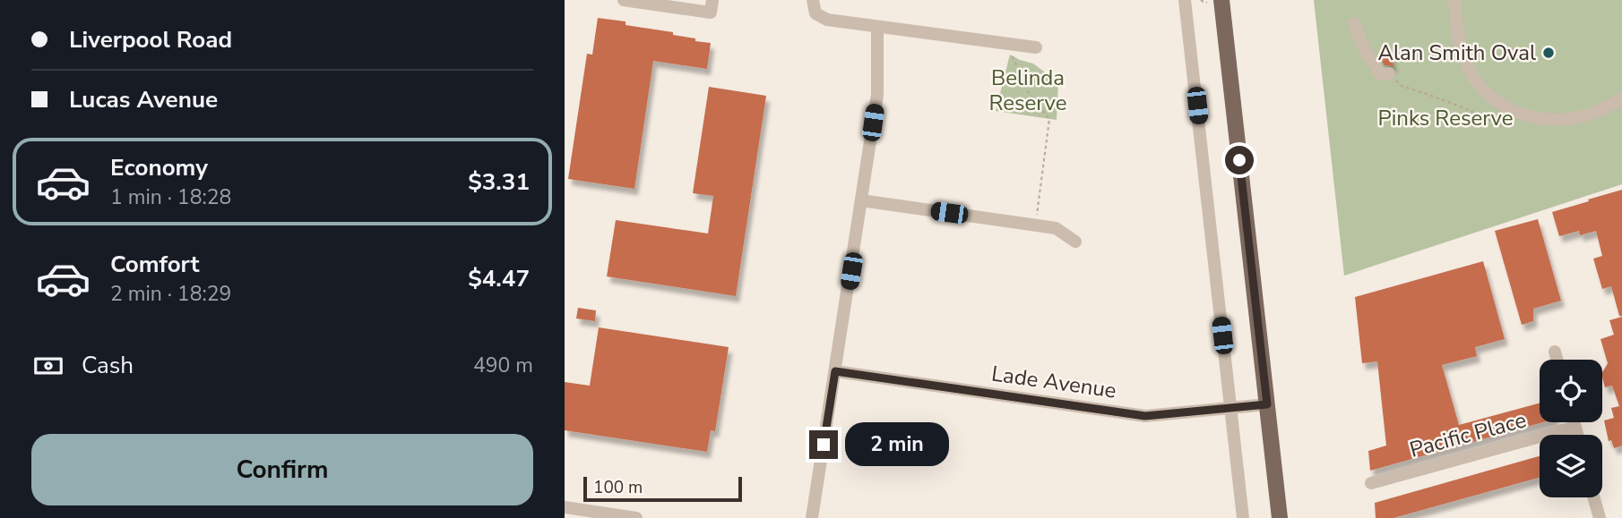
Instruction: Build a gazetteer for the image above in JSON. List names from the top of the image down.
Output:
{
  "streets": {
    "street": ["Lade Avenue", "Pacific Place"]
  },
  "parks": ["Belinda Reserve", "Pinks Reserve"],
  "places": ["Alan Smith Oval"],
  "scale_bar": "100 m",
  "page": {
    "banner": ["Liverpool Road", "Lucas Avenue"],
    "list": [
      {
        "name": "Economy",
        "note": "1 min · 18:28",
        "value": "$3.31"
      },
      {
        "name": "Comfort",
        "note": "2 min · 18:29",
        "value": "$4.47"
      }
    ],
    "pay": ["Cash", "490 m"],
    "buttons": "Confirm",
    "bubble": "2 min",
    "scale": "100 m"
  }
}
